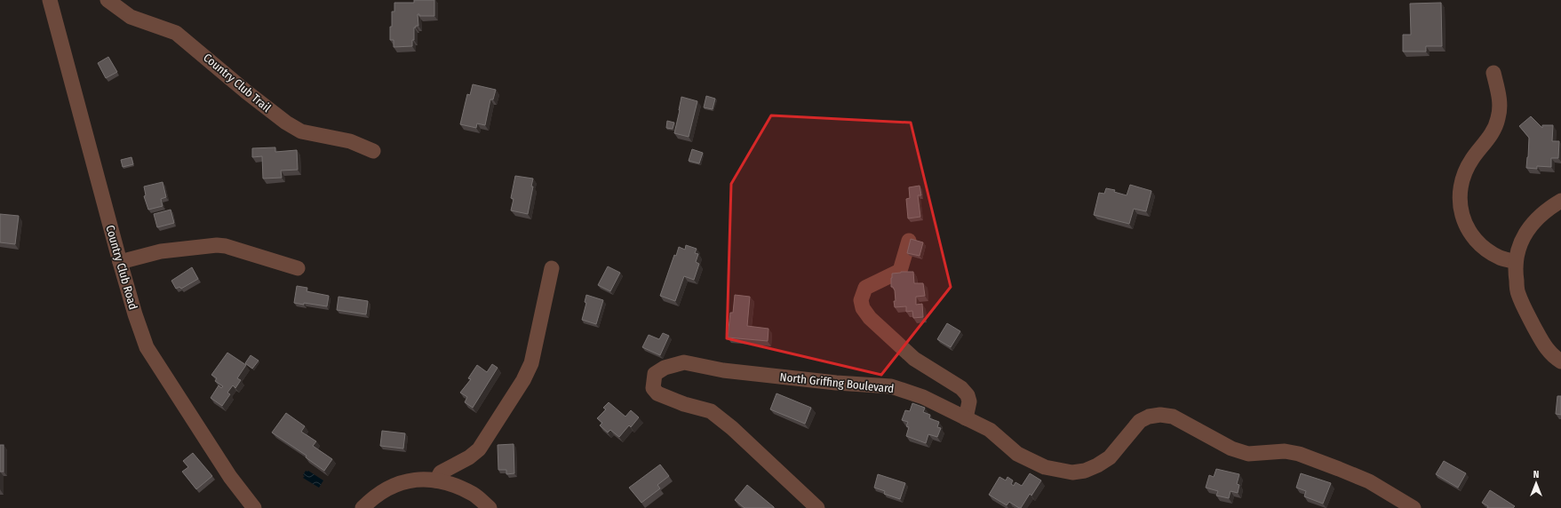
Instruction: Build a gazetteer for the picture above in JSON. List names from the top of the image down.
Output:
{
  "streets": {
    "street": ["Country Club Trail", "Country Club Road", "North Griffing Boulevard"]
  },
  "north": "top"
}
